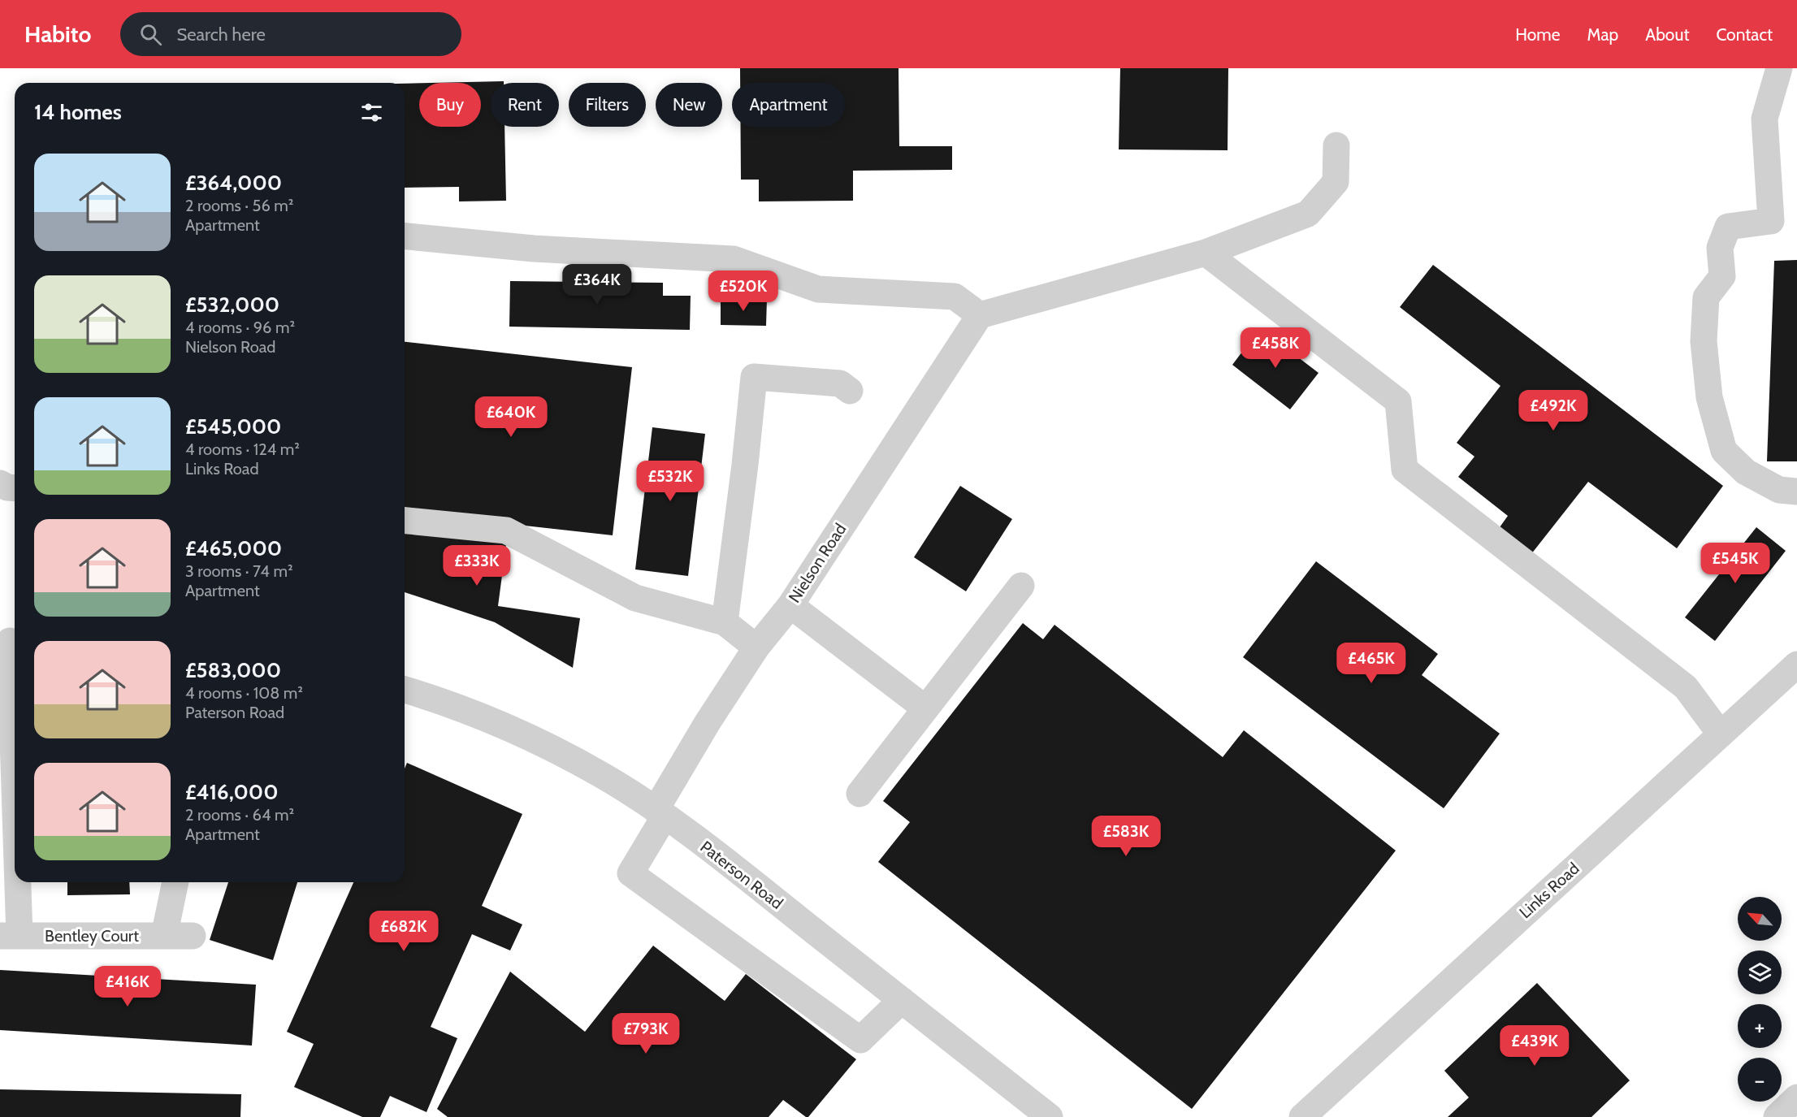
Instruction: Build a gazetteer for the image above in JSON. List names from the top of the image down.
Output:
{
  "streets": {
    "street": [
      "Nielson Road",
      "Paterson Road",
      "Links Road",
      "Bentley Court"
    ]
  },
  "crossings": [
    ["Nielson Road", "Paterson Road"]
  ],
  "north": "top left",
  "page": {
    "header": "Habito",
    "search": "Search here",
    "nav": [
      "Home",
      "Map",
      "About",
      "Contact"
    ],
    "chip": [
      "Buy",
      "Rent",
      "Filters",
      "New",
      "Apartment"
    ],
    "heading": "14 homes",
    "list": [
      {
        "name": "£364,000",
        "note": "2 rooms · 56 m² · Apartment"
      },
      {
        "name": "£532,000",
        "note": "4 rooms · 96 m² · Nielson Road"
      },
      {
        "name": "£545,000",
        "note": "4 rooms · 124 m² · Links Road"
      },
      {
        "name": "£465,000",
        "note": "3 rooms · 74 m² · Apartment"
      },
      {
        "name": "£583,000",
        "note": "4 rooms · 108 m² · Paterson Road"
      },
      {
        "name": "£416,000",
        "note": "2 rooms · 64 m² · Apartment"
      }
    ],
    "price": [
      "£364K",
      "£520K",
      "£458K",
      "£492K",
      "£640K",
      "£532K",
      "£545K",
      "£333K",
      "£465K",
      "£583K",
      "£682K",
      "£416K",
      "£793K",
      "£439K"
    ],
    "map_buttons": ["+", "−"]
  }
}
